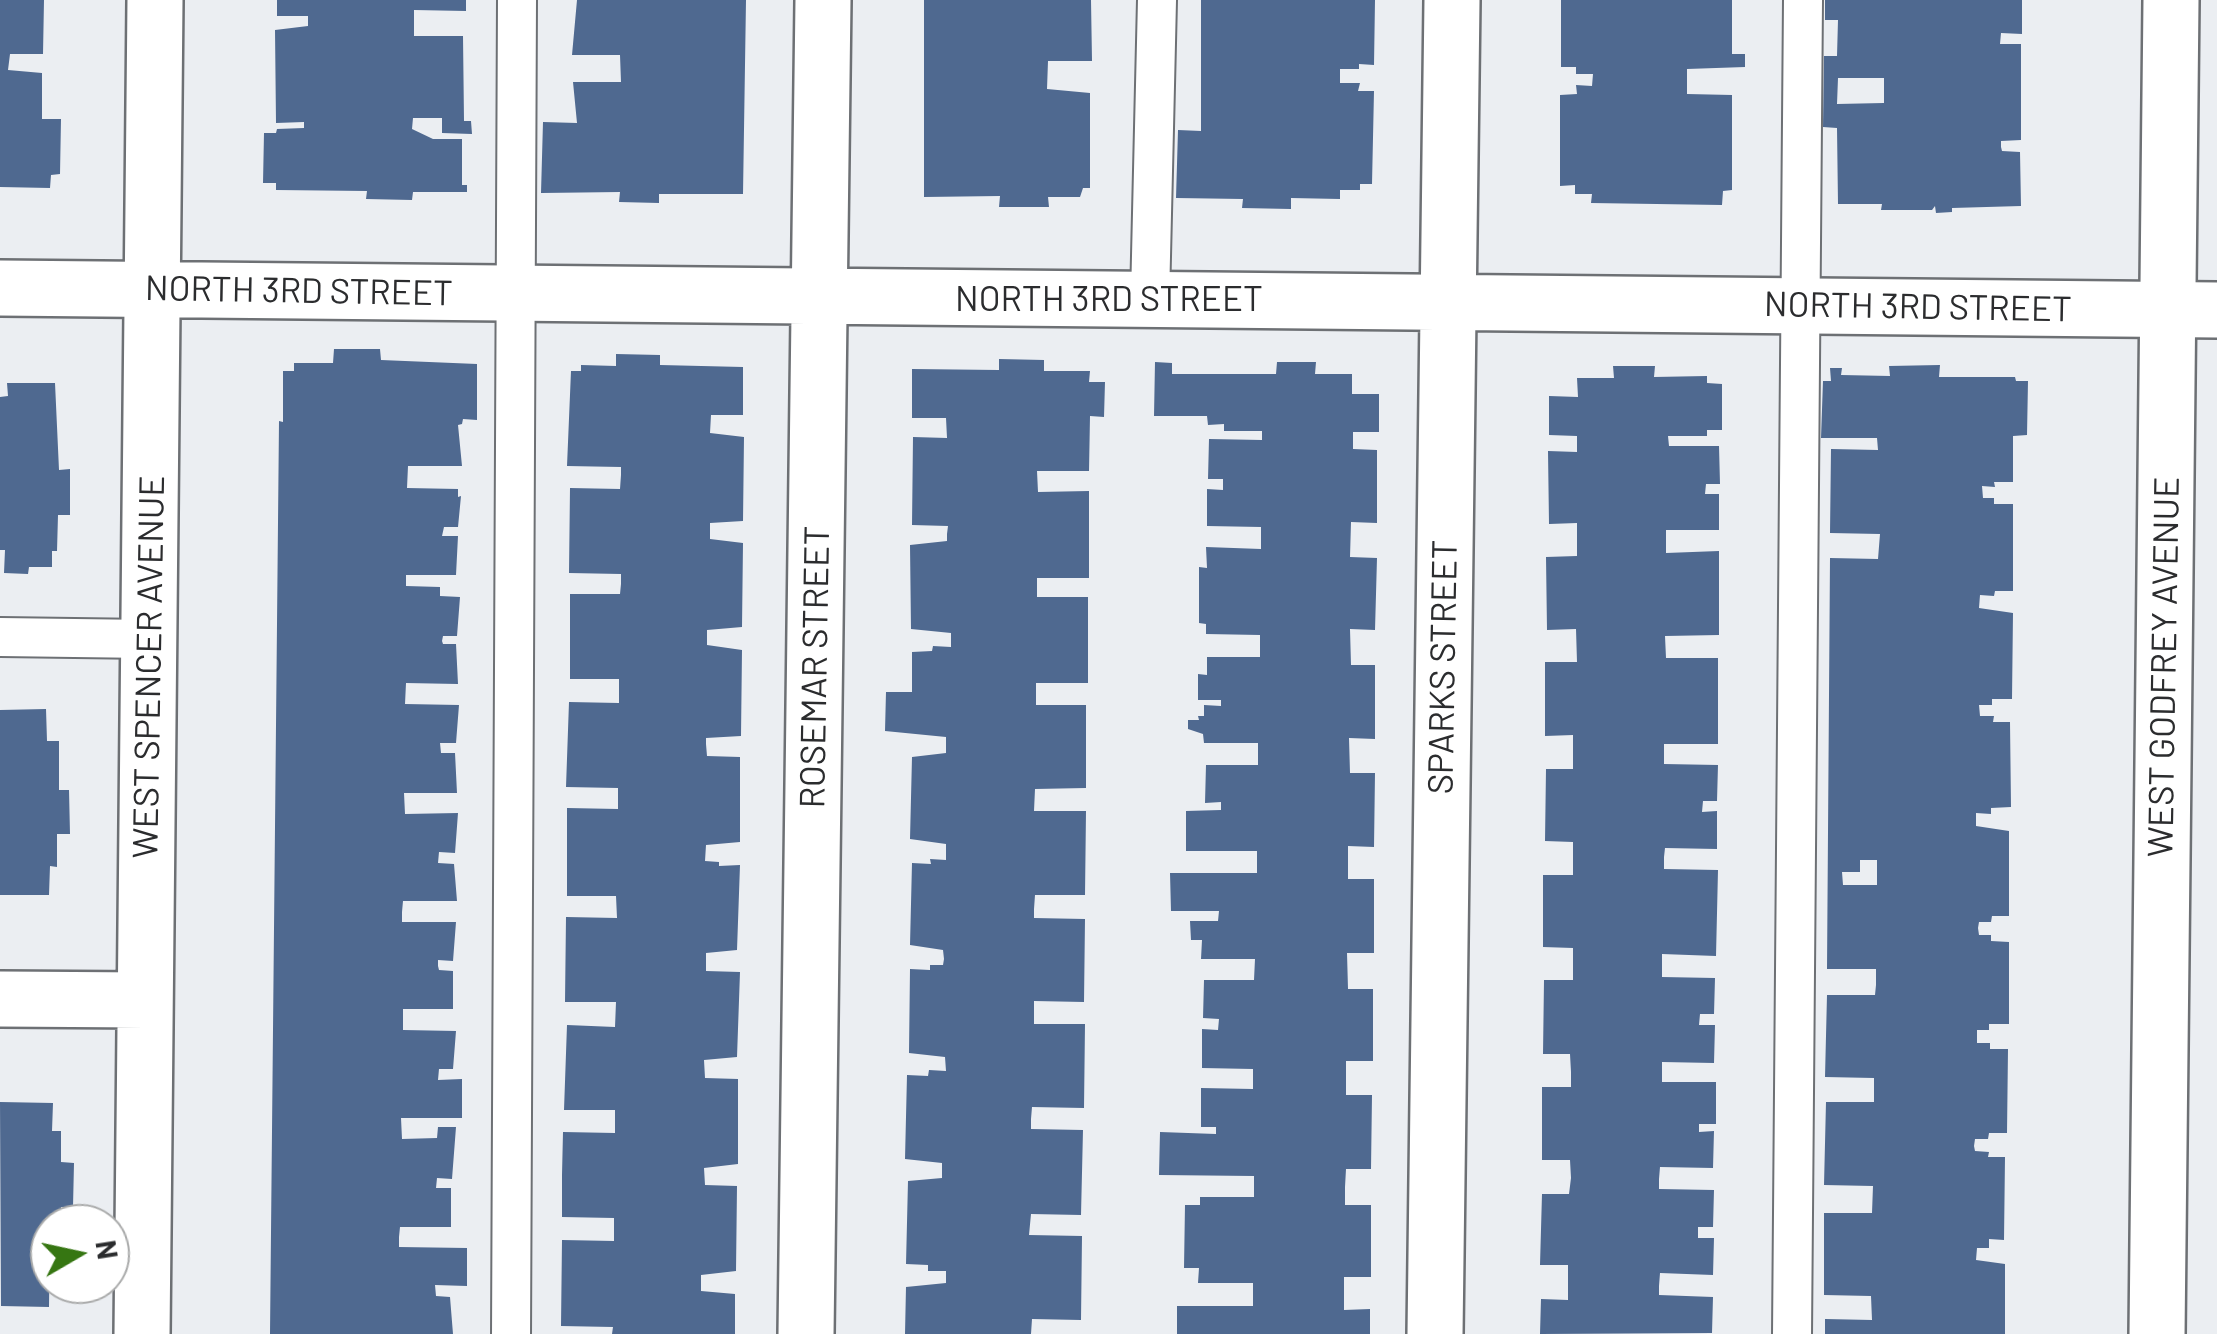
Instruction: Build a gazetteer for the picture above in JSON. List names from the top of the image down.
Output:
{
  "streets": {
    "street": [
      "NORTH 3RD STREET",
      "WEST SPENCER AVENUE",
      "ROSEMAR STREET",
      "SPARKS STREET",
      "WEST GODFREY AVENUE"
    ]
  },
  "crossings": [
    ["NORTH 3RD STREET", "WEST SPENCER AVENUE"],
    ["NORTH 3RD STREET", "ROSEMAR STREET"],
    ["NORTH 3RD STREET", "SPARKS STREET"],
    ["NORTH 3RD STREET", "WEST GODFREY AVENUE"]
  ],
  "north": "right"
}
